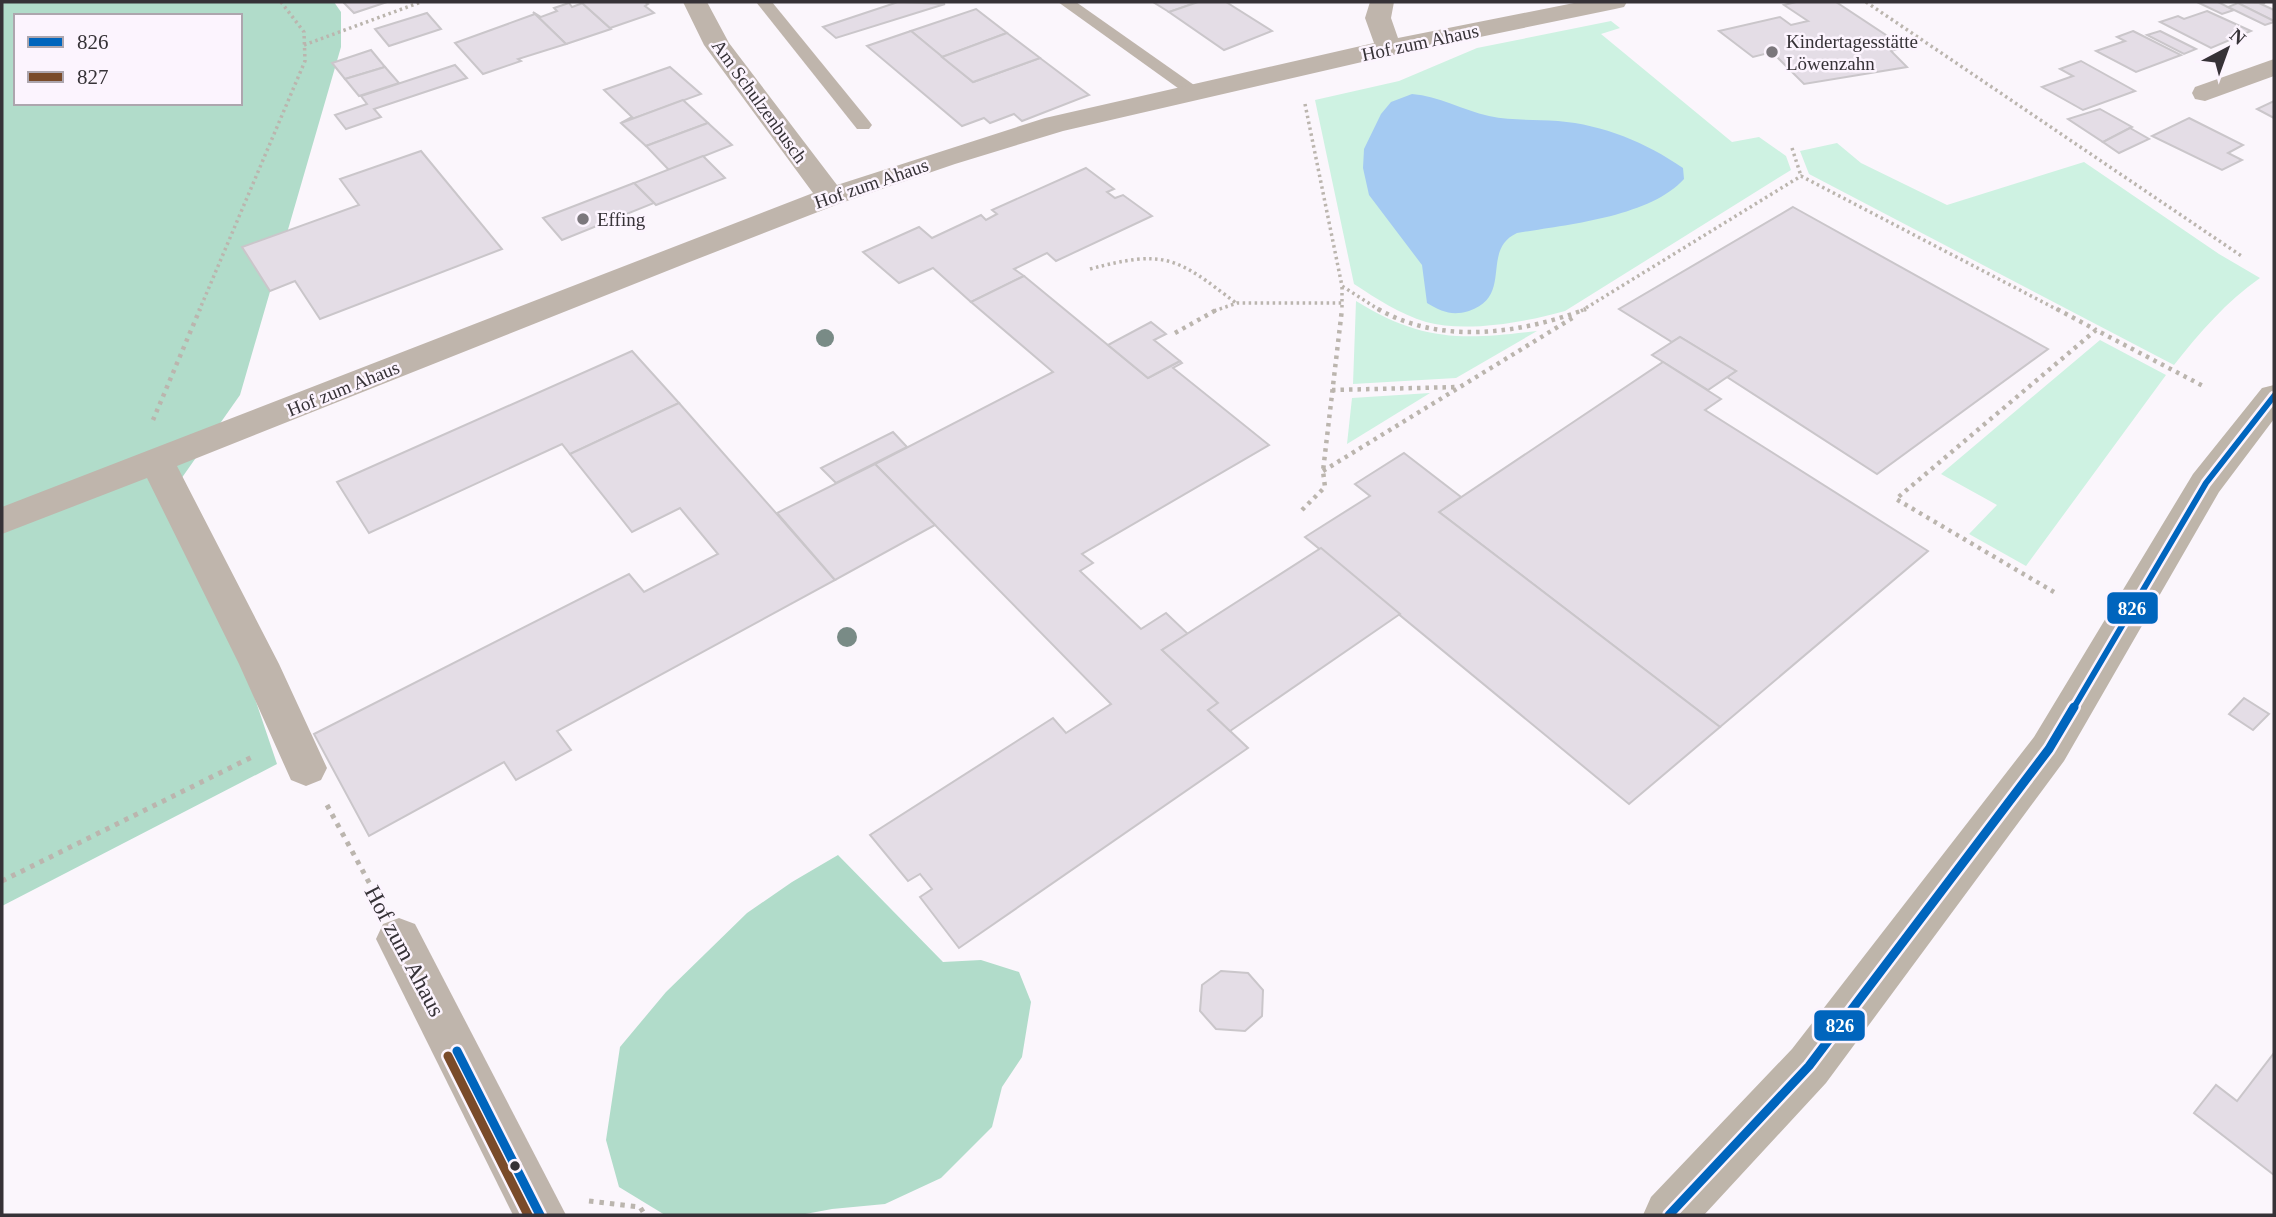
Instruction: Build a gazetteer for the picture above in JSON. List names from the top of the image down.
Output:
{
  "streets": {
    "street": ["Hof zum Ahaus", "Am Schulzenbusch"]
  },
  "crossings": [
    ["Hof zum Ahaus", "Am Schulzenbusch"]
  ],
  "places": ["Kindertagesstätte Löwenzahn", "Effing"],
  "lines": ["transit line 826", "transit line 827"],
  "legend": ["826", "827"],
  "north": "top right"
}
